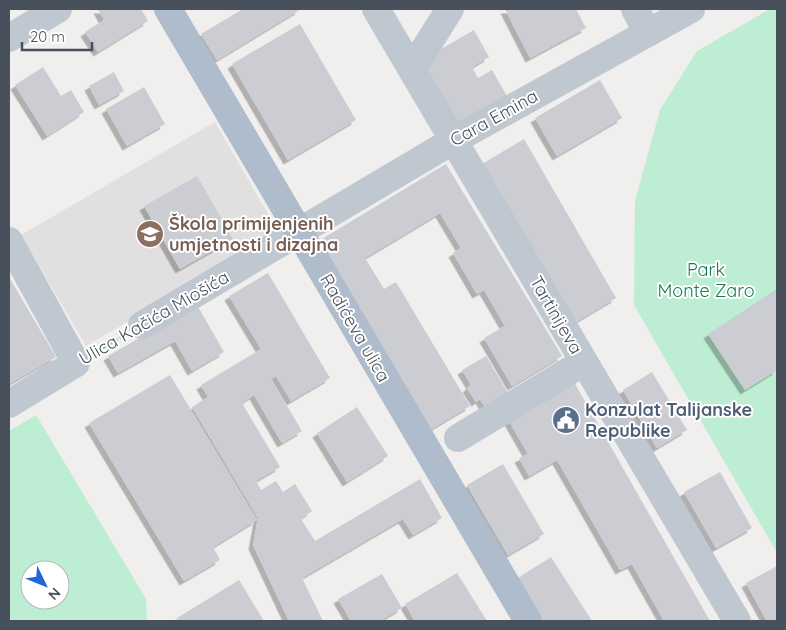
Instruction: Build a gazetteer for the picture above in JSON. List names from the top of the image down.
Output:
{
  "streets": {
    "main road": ["Radićeva ulica"],
    "street": ["Cara Emina", "Tartinijeva", "Ulica Kačića Miošića"]
  },
  "crossings": [
    ["Cara Emina", "Tartinijeva"],
    ["Cara Emina", "Ulica Kačića Miošića"],
    ["Cara Emina", "Radićeva ulica"],
    ["Ulica Kačića Miošića", "Radićeva ulica"]
  ],
  "parks": ["Park Monte Zaro"],
  "places": {
    "school or university": ["Škola primijenjenih umjetnosti i dizajna"],
    "public building": ["Konzulat Talijanske Republike"]
  },
  "scale_bar": "20 m",
  "north": "bottom right"
}
